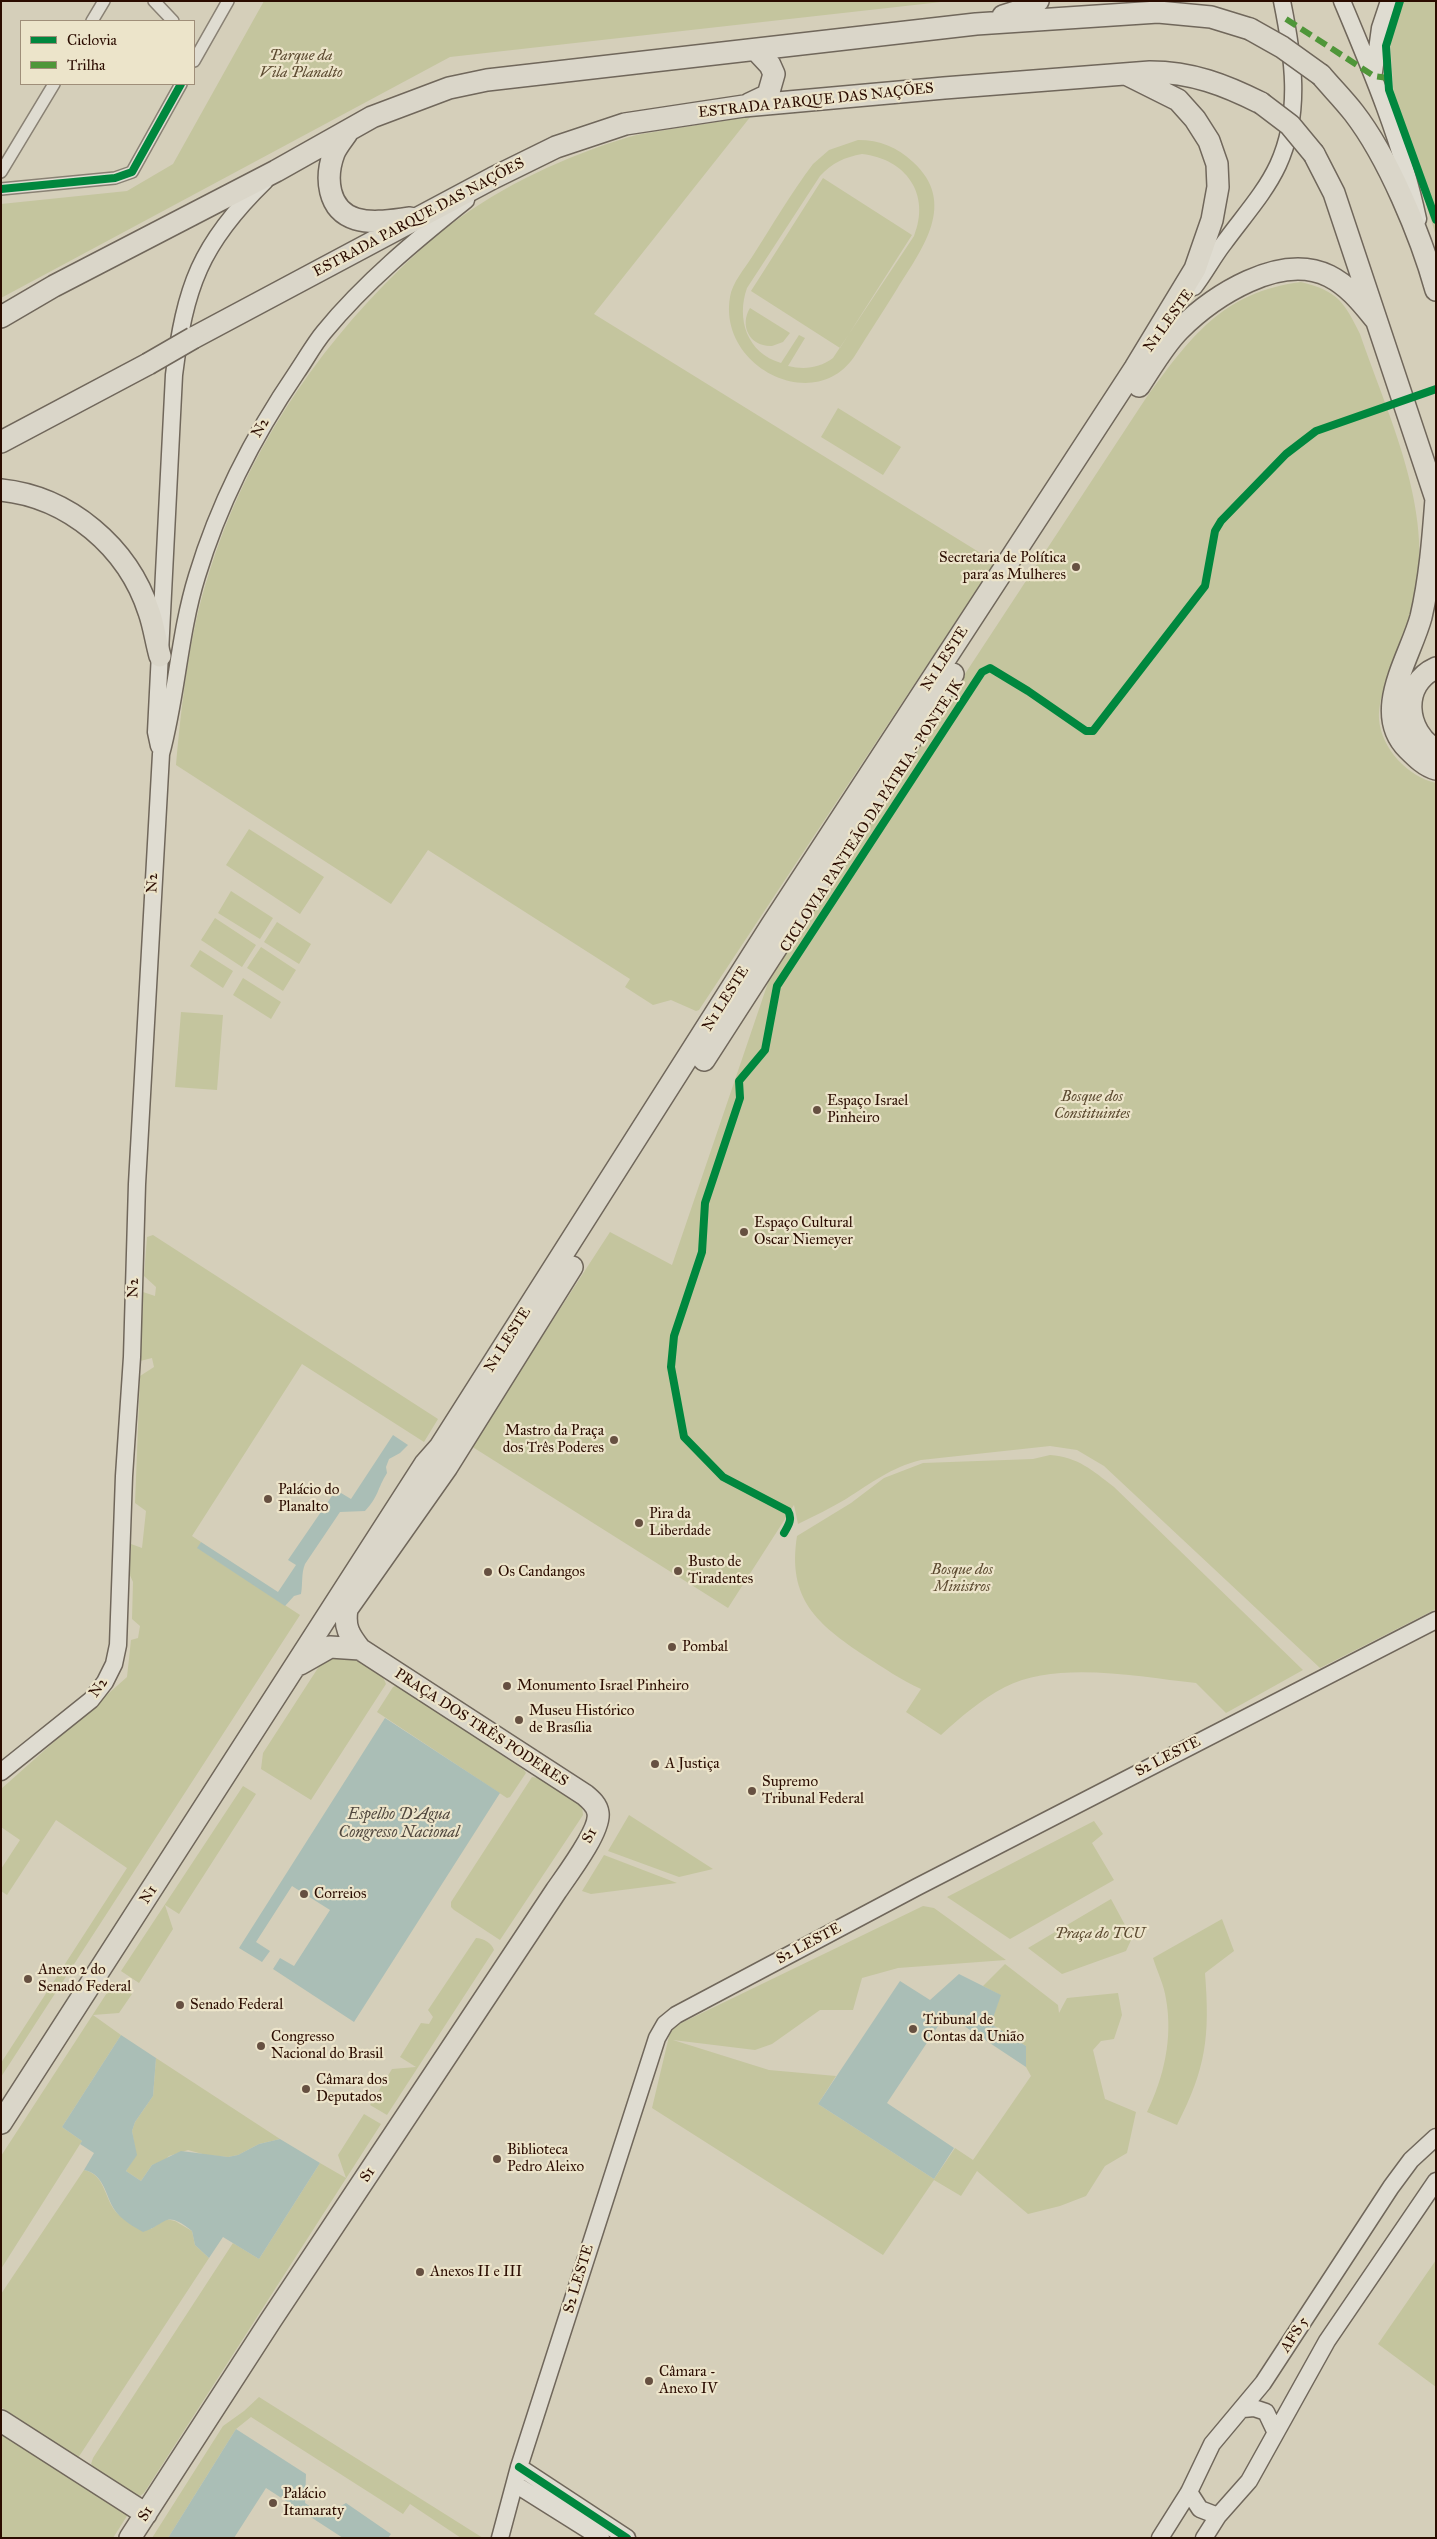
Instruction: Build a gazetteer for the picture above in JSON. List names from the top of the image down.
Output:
{
  "streets": {
    "highway": [
      "ESTRADA PARQUE DAS NAÇÕES",
      "N1 LESTE",
      "PRAÇA DOS TRÊS PODERES",
      "S1",
      "N1"
    ],
    "main road": ["N2", "S2 LESTE", "AFS 5"],
    "cycle path": ["CICLOVIA PANTEÃO DA PÁTRIA - PONTE JK"]
  },
  "crossings": [
    ["ESTRADA PARQUE DAS NAÇÕES", "N2"],
    ["N1 LESTE", "PRAÇA DOS TRÊS PODERES"],
    ["N1 LESTE", "N1"],
    ["PRAÇA DOS TRÊS PODERES", "S1"]
  ],
  "water": ["Espelho D'Agua Congresso Nacional"],
  "parks": [
    "Parque da Vila Planalto",
    "Bosque dos Constituintes",
    "Bosque dos Ministros",
    "Praça do TCU"
  ],
  "places": [
    "Secretaria de Política para as Mulheres",
    "Espaço Israel Pinheiro",
    "Espaço Cultural Oscar Niemeyer",
    "Mastro da Praça dos Três Poderes",
    "Palácio do Planalto",
    "Pira da Liberdade",
    "Busto de Tiradentes",
    "Os Candangos",
    "Pombal",
    "Monumento Israel Pinheiro",
    "Museu Histórico de Brasília",
    "A Justiça",
    "Supremo Tribunal Federal",
    "Correios",
    "Anexo 2 do Senado Federal",
    "Senado Federal",
    "Tribunal de Contas da União",
    "Congresso Nacional do Brasil",
    "Câmara dos Deputados",
    "Biblioteca Pedro Aleixo",
    "Anexos II e III",
    "Câmara - Anexo IV",
    "Palácio Itamaraty"
  ],
  "legend": ["Ciclovia", "Trilha"]
}
